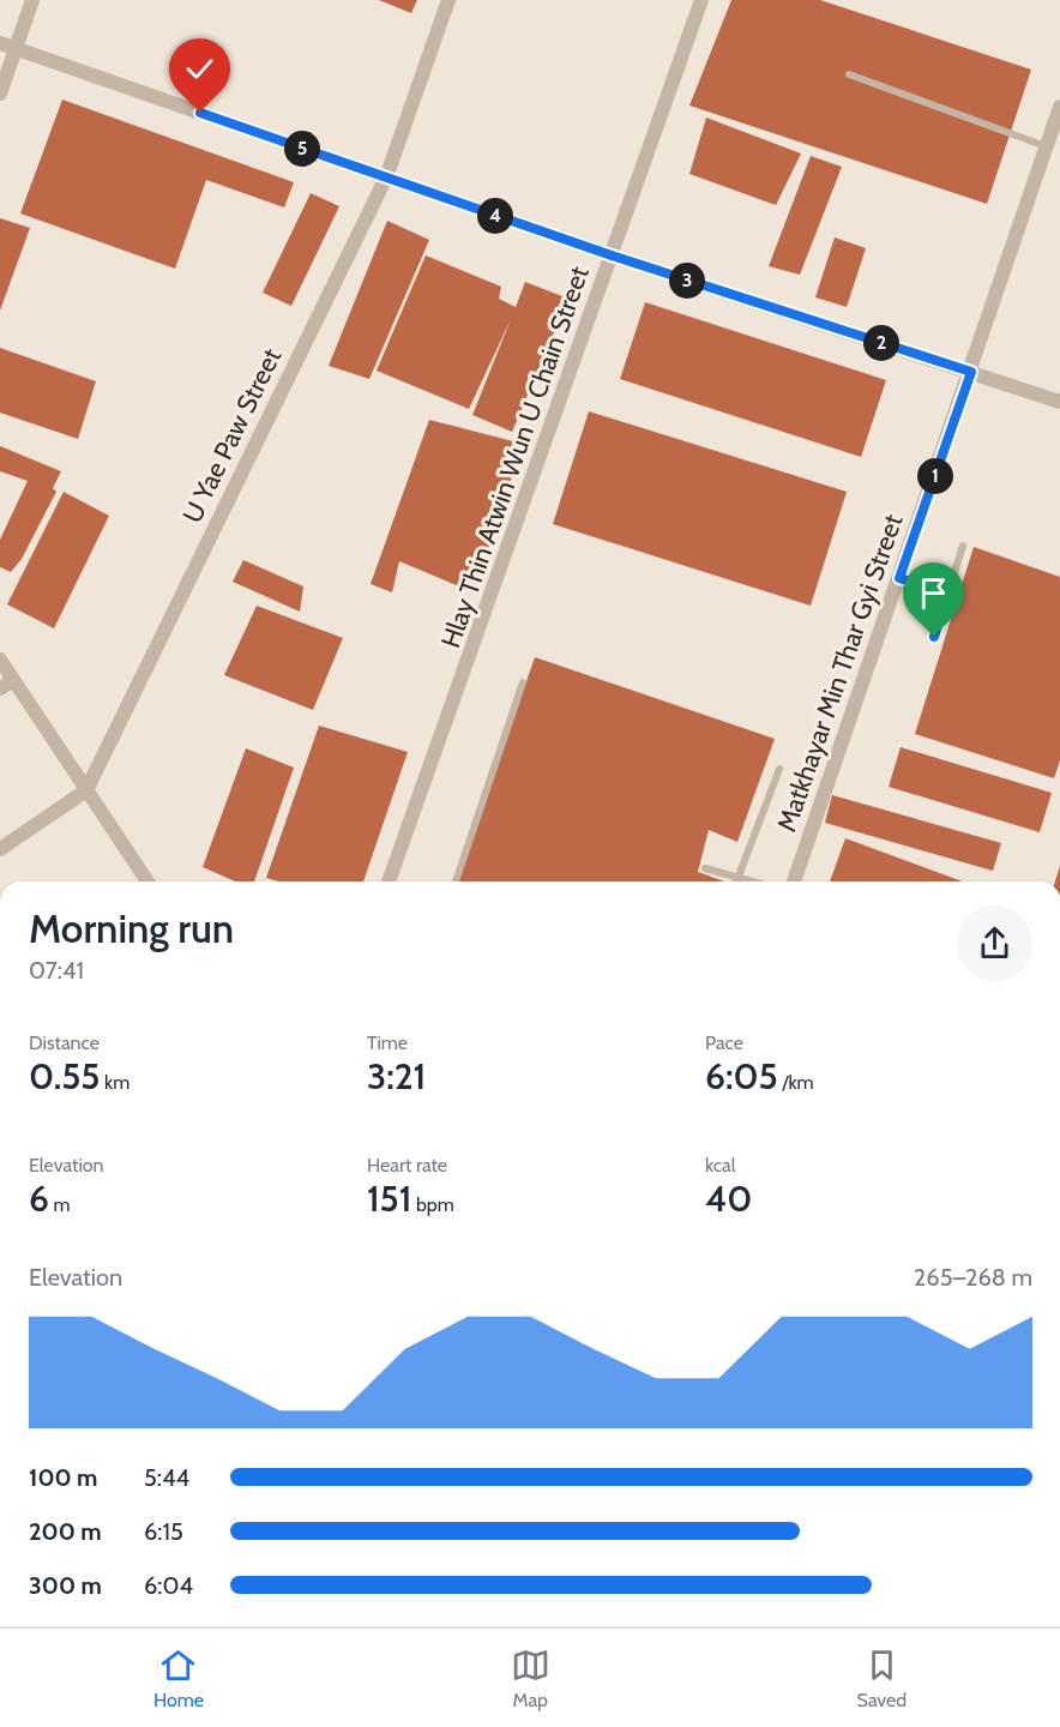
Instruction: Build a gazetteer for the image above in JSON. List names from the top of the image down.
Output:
{
  "streets": {
    "street": ["U Yae Paw Street", "Hlay Thin Atwin Wun U Chain Street", "Matkhayar Min Thar Gyi Street"]
  },
  "page": {
    "pins": [
      "5",
      "4",
      "3",
      "2",
      "1"
    ],
    "heading": ["Morning run", "07:41"],
    "stats": [
      ["Distance", "0.55 km"],
      ["Time", "3:21"],
      ["Pace", "6:05 /km"],
      ["Elevation", "6 m"],
      ["Heart rate", "151 bpm"],
      ["kcal", "40"]
    ],
    "chart": ["Elevation", "265–268 m"],
    "list": [
      {
        "name": "100 m",
        "note": "5:44"
      },
      {
        "name": "200 m",
        "note": "6:15"
      },
      {
        "name": "300 m",
        "note": "6:04"
      }
    ],
    "tabs": ["Home", "Map", "Saved"]
  }
}
